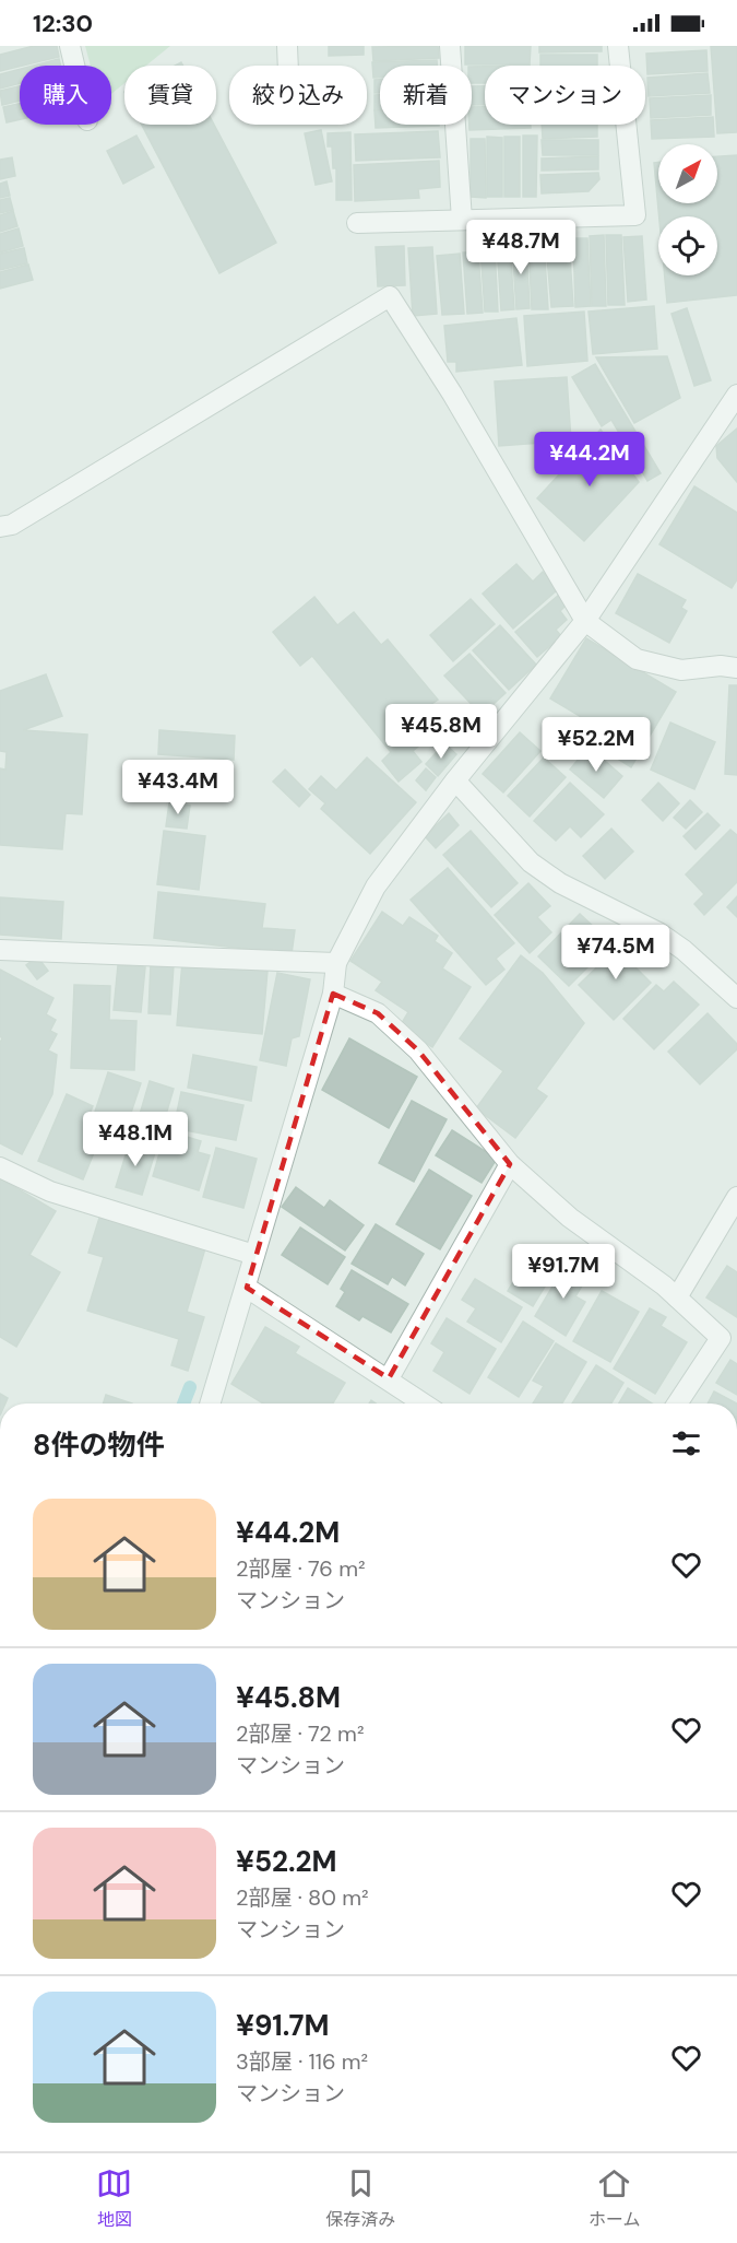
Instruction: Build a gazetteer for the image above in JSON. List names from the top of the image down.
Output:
{
  "north": "top right",
  "page": {
    "status": "12:30",
    "chip": [
      "購入",
      "賃貸",
      "絞り込み",
      "新着",
      "マンション"
    ],
    "price": [
      "¥48.7M",
      "¥44.2M",
      "¥45.8M",
      "¥52.2M",
      "¥43.4M",
      "¥74.5M",
      "¥48.1M",
      "¥91.7M"
    ],
    "heading": "8件の物件",
    "list": [
      {
        "name": "¥44.2M",
        "note": "2部屋 · 76 m² · マンション"
      },
      {
        "name": "¥45.8M",
        "note": "2部屋 · 72 m² · マンション"
      },
      {
        "name": "¥52.2M",
        "note": "2部屋 · 80 m² · マンション"
      },
      {
        "name": "¥91.7M",
        "note": "3部屋 · 116 m² · マンション"
      }
    ],
    "tabs": ["地図", "保存済み", "ホーム"]
  }
}
